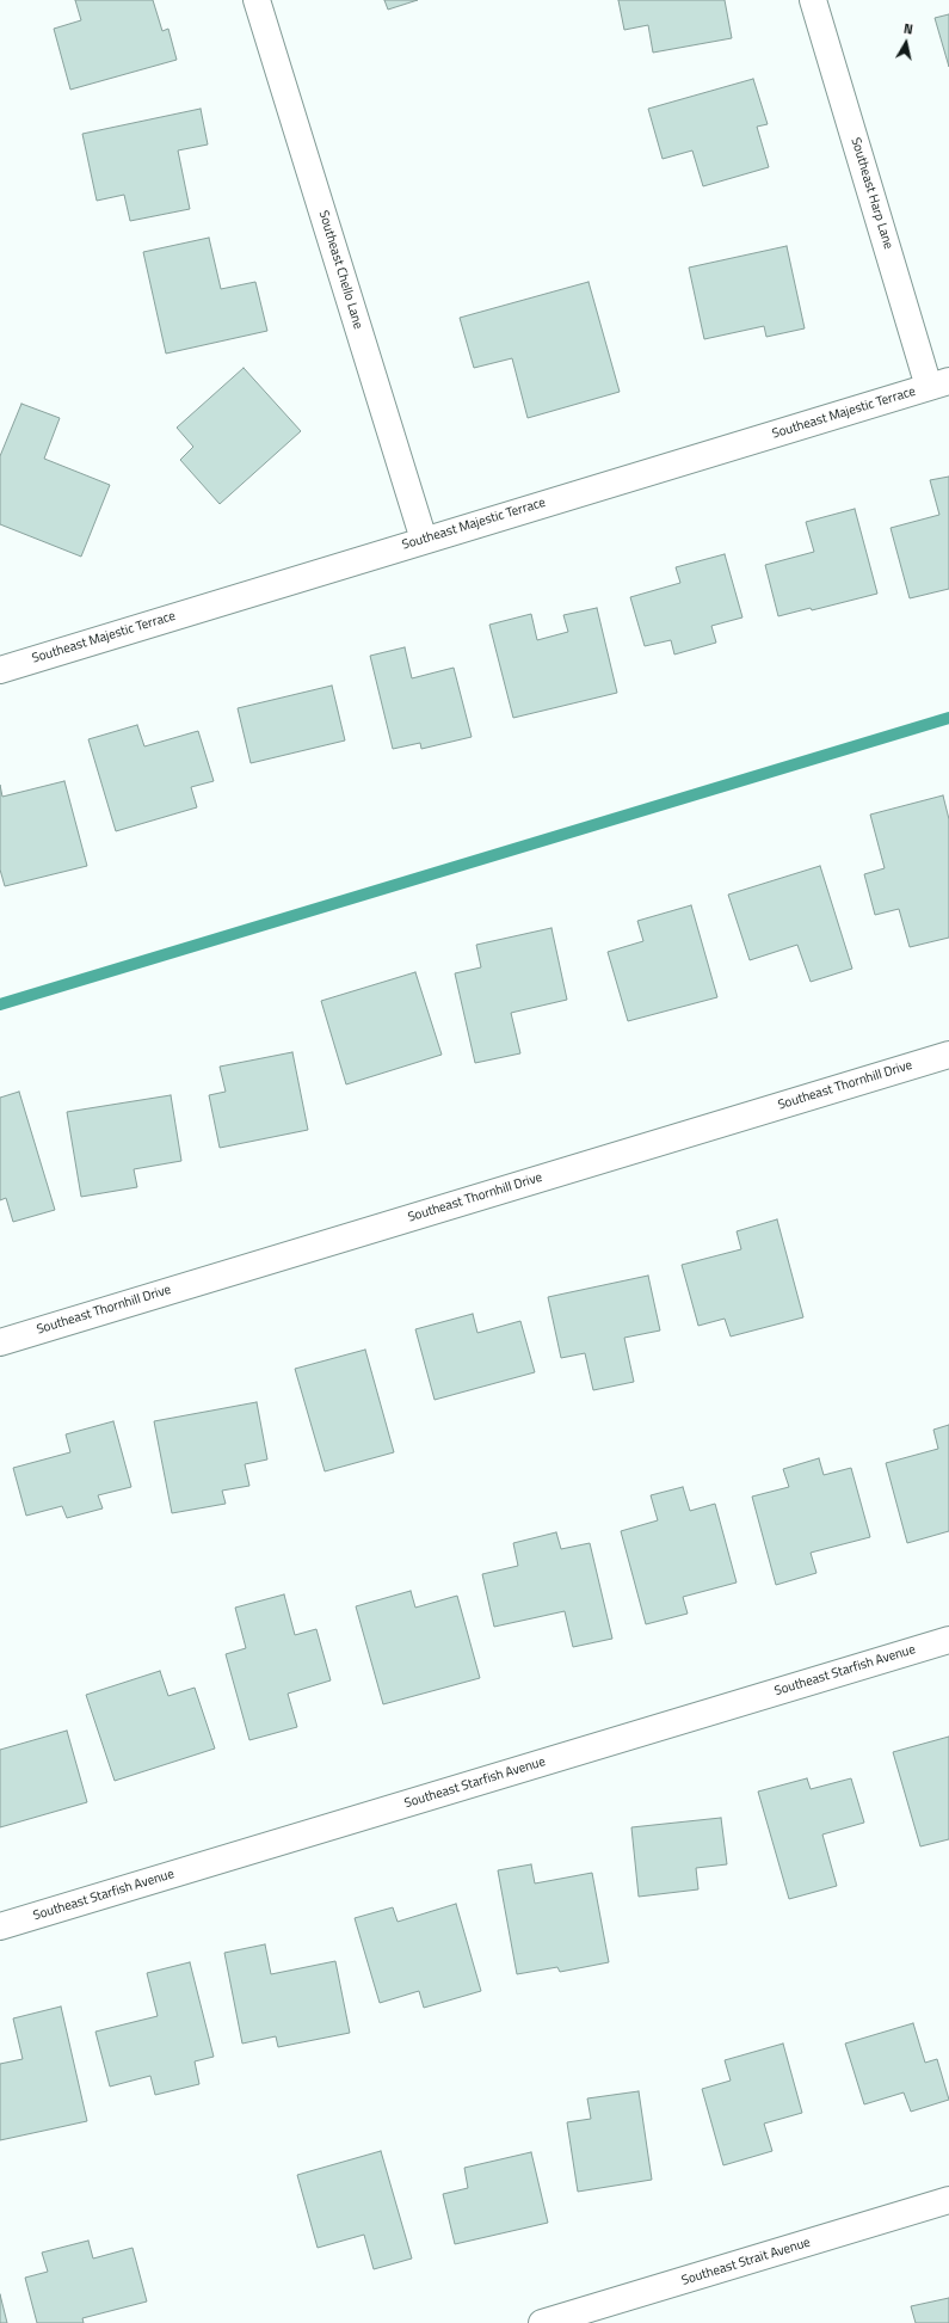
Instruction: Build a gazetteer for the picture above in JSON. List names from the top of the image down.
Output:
{
  "streets": {
    "street": [
      "Southeast Harp Lane",
      "Southeast Chello Lane",
      "Southeast Majestic Terrace",
      "Southeast Thornhill Drive",
      "Southeast Starfish Avenue",
      "Southeast Strait Avenue"
    ]
  },
  "crossings": [
    ["Southeast Harp Lane", "Southeast Majestic Terrace"],
    ["Southeast Chello Lane", "Southeast Majestic Terrace"]
  ],
  "north": "top"
}
